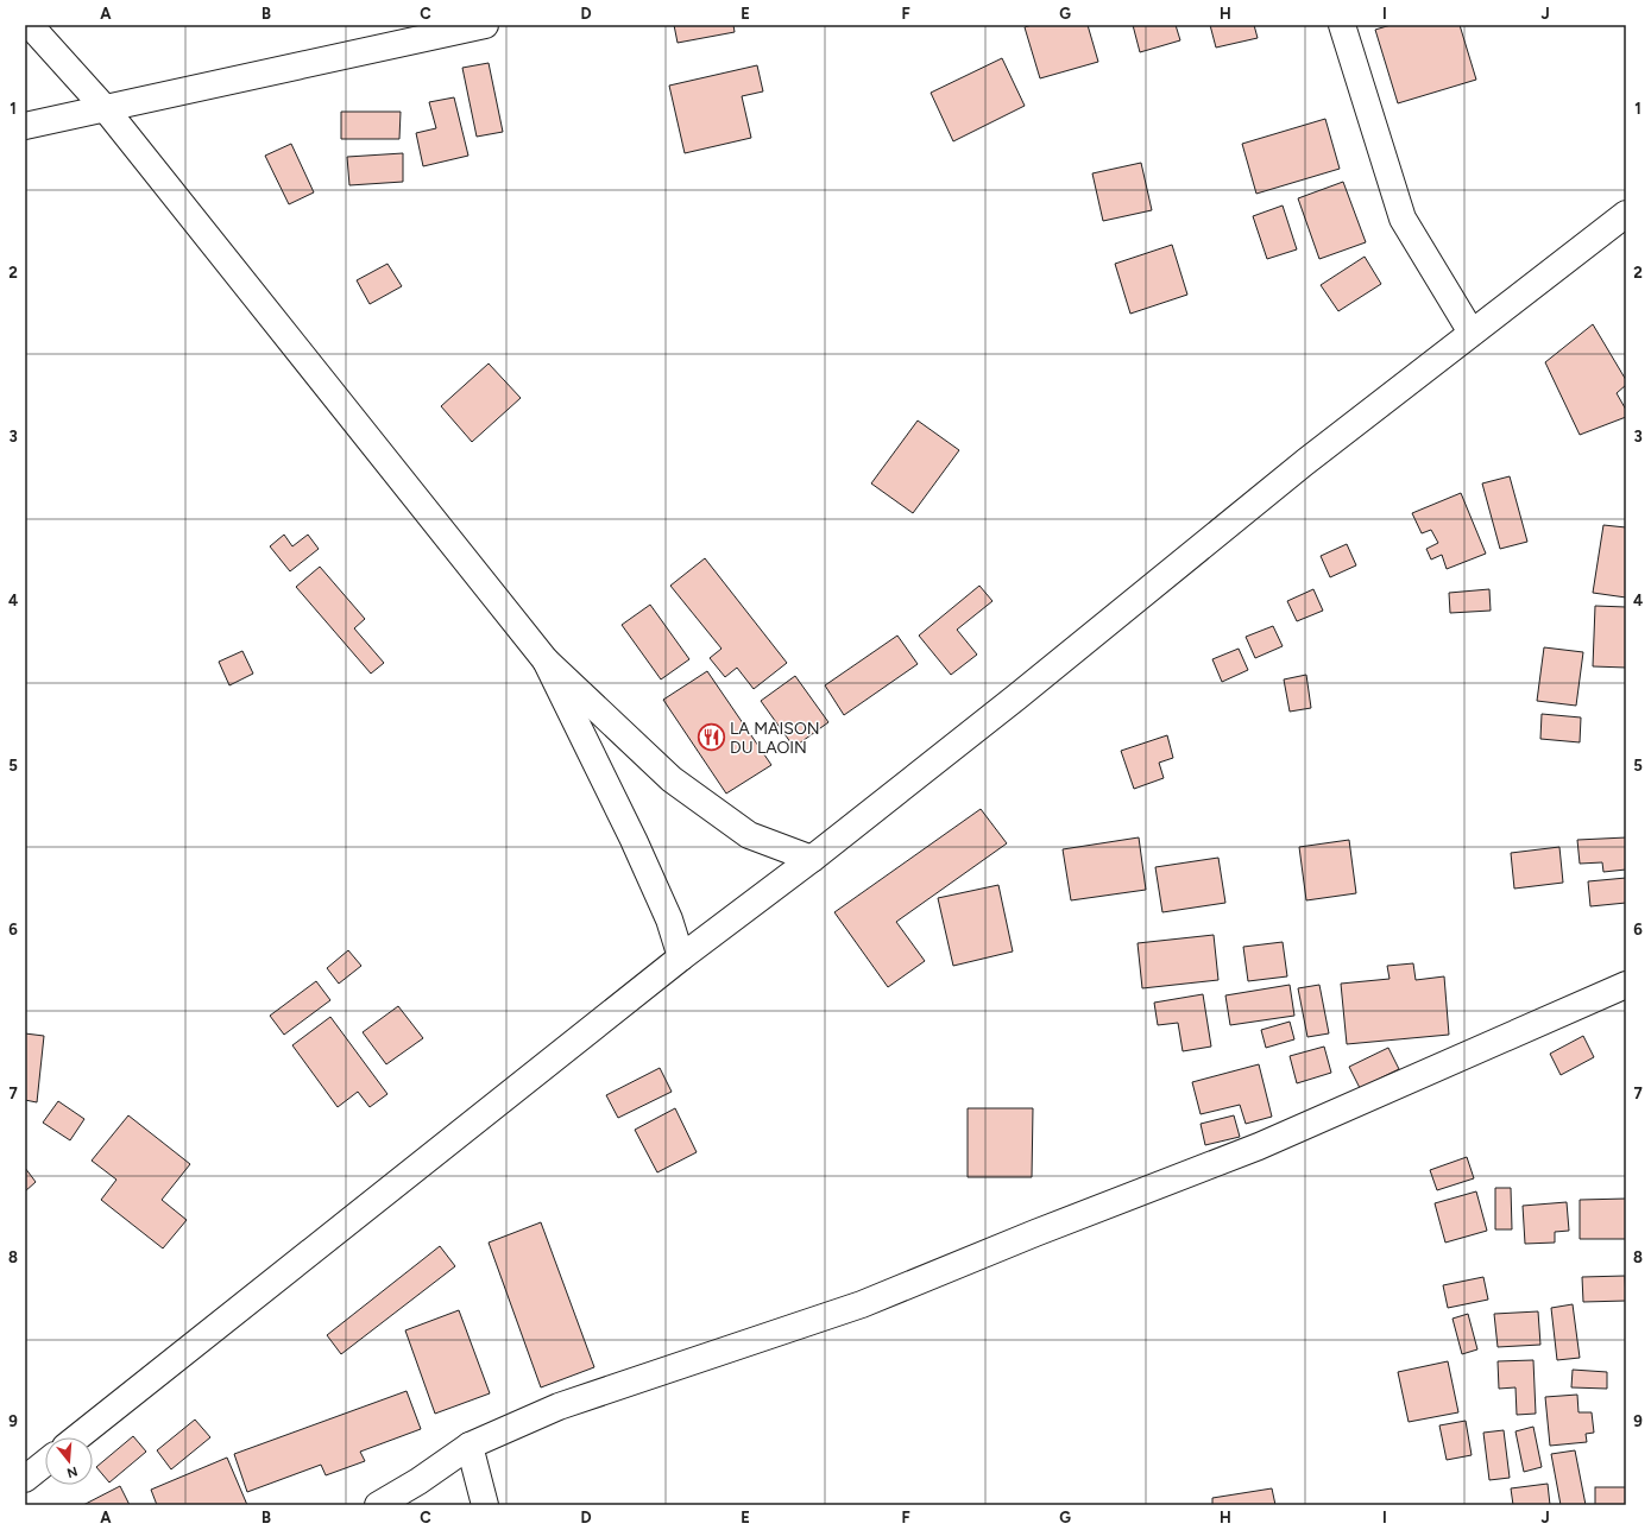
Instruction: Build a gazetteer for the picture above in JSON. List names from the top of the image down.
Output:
{
  "places": {
    "restaurant": ["LA MAISON DU LAOIN"]
  },
  "north": "bottom",
  "grid": {
    "columns": [
      "A",
      "B",
      "C",
      "D",
      "E",
      "F",
      "G",
      "H",
      "I",
      "J"
    ],
    "rows": [
      "1",
      "2",
      "3",
      "4",
      "5",
      "6",
      "7",
      "8",
      "9"
    ]
  }
}
